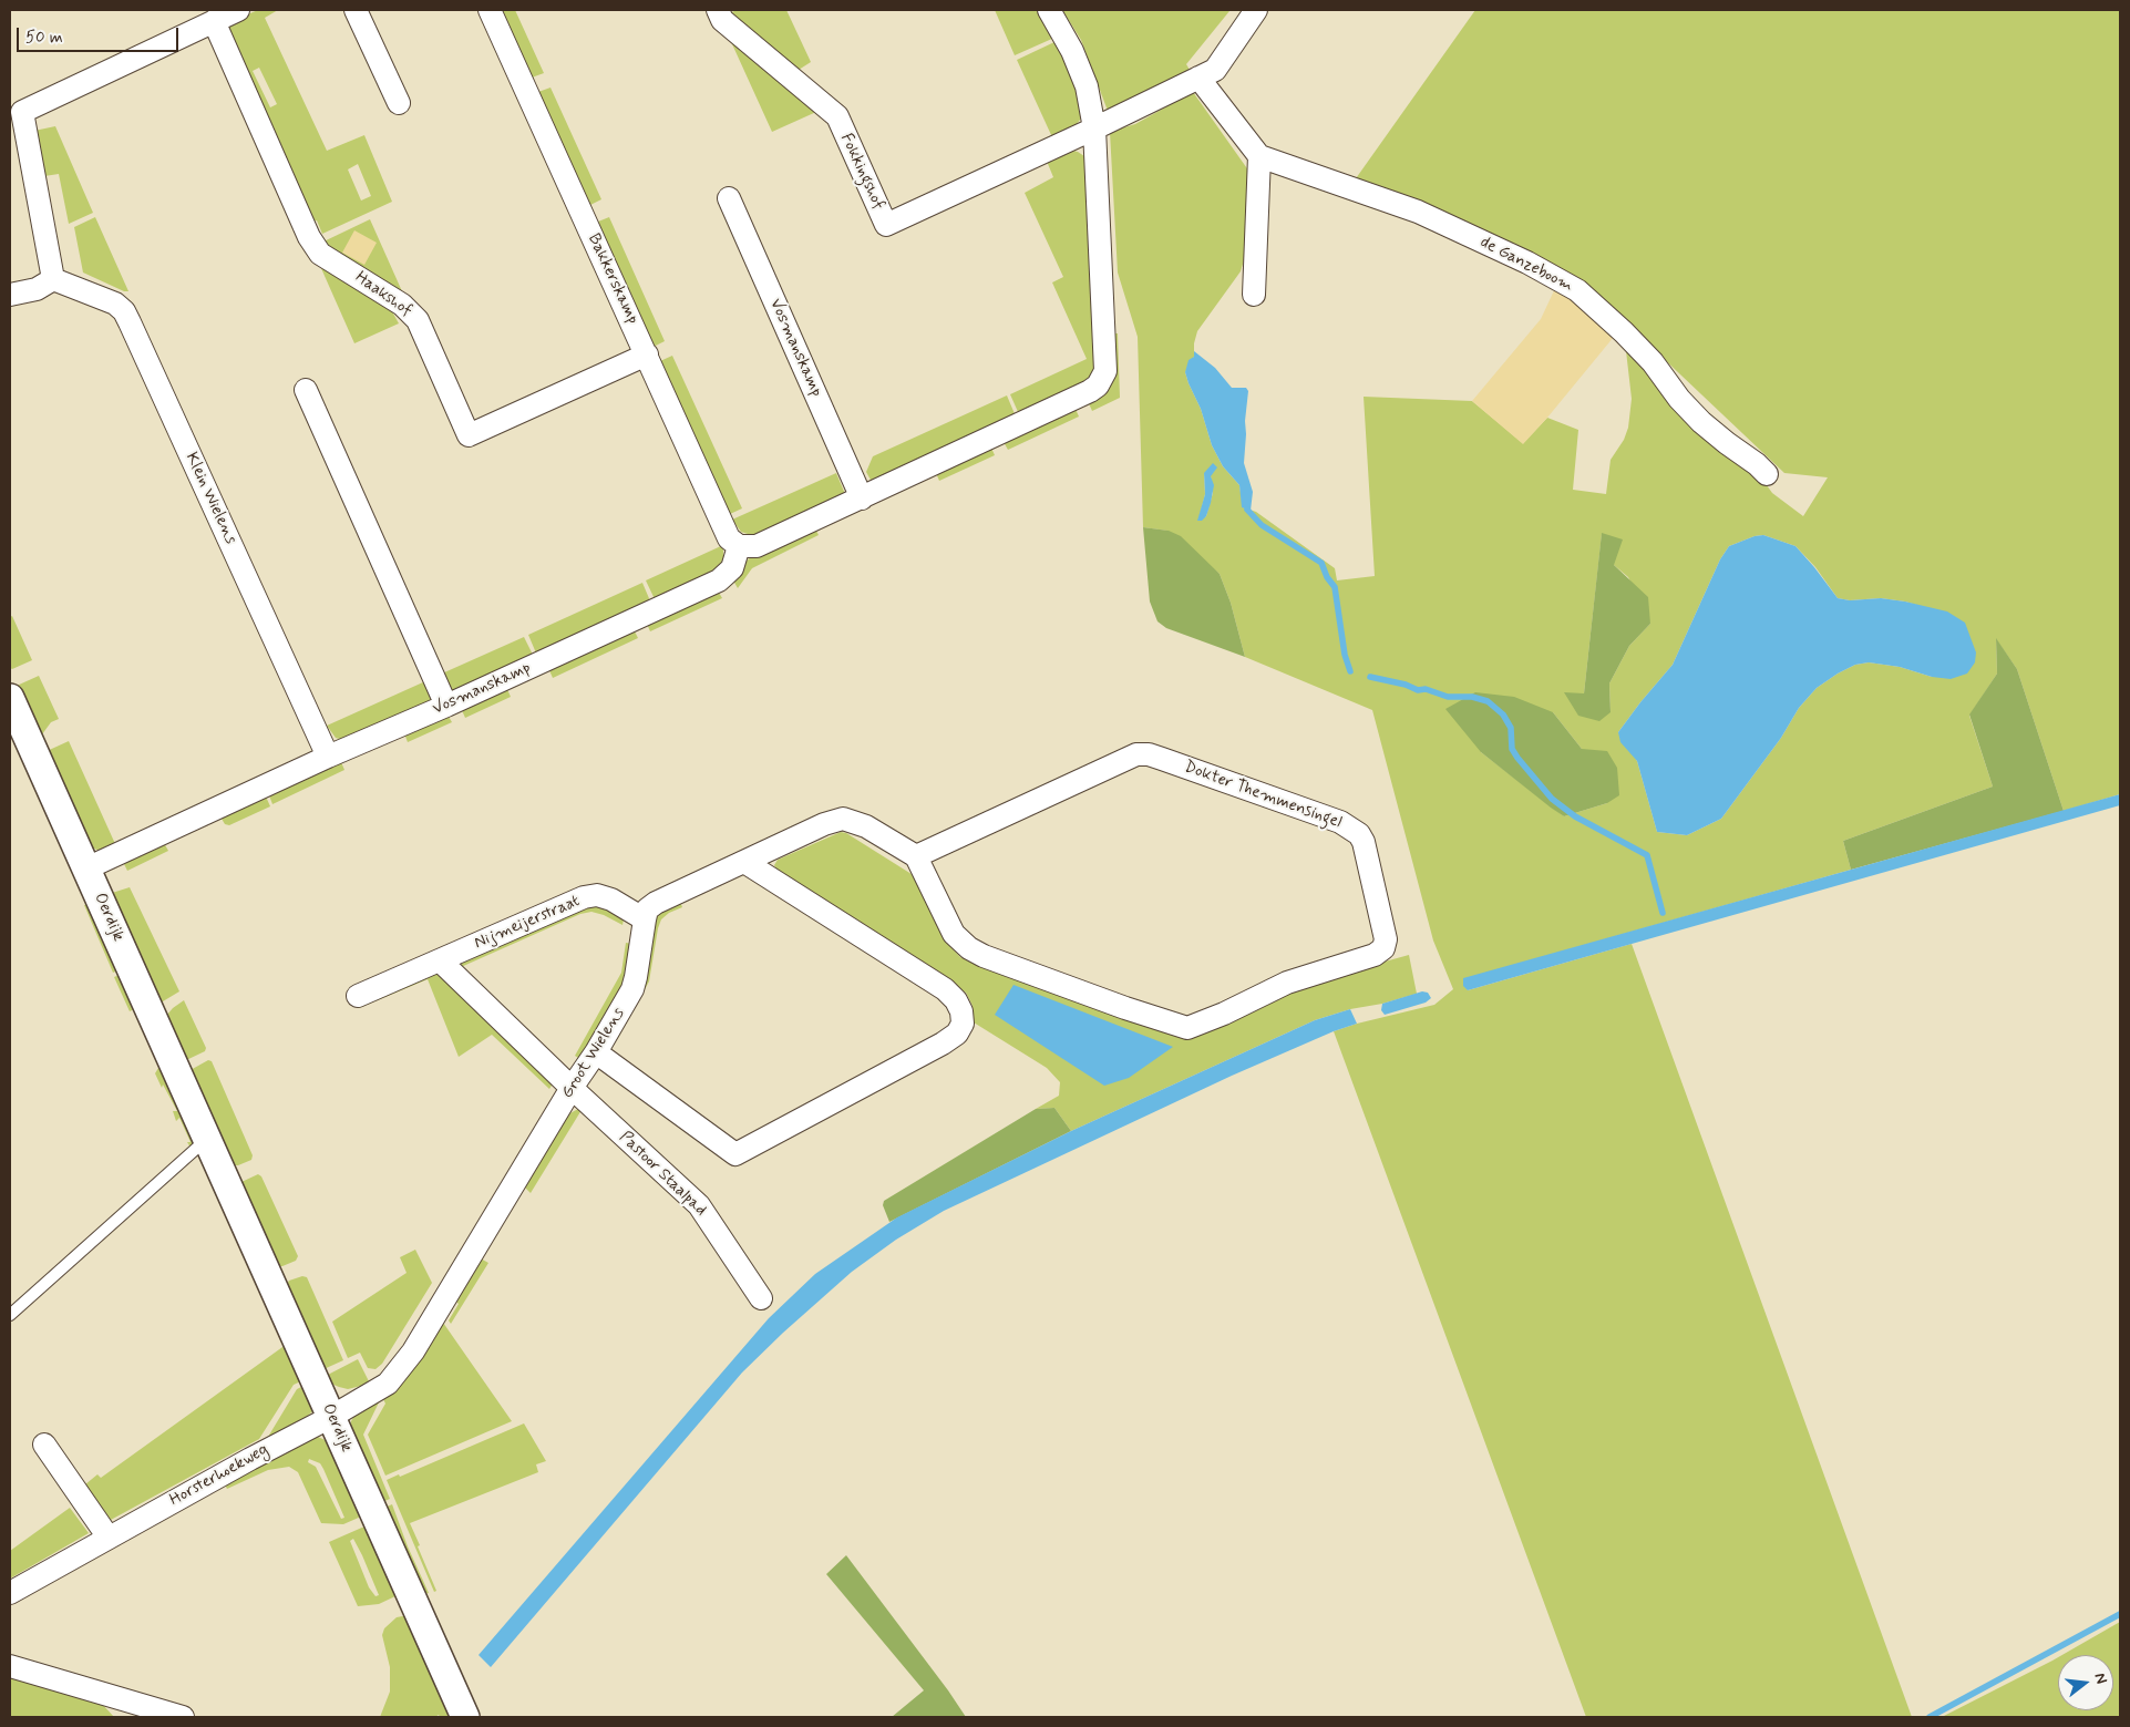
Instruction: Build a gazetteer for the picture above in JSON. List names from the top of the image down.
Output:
{
  "streets": {
    "street": [
      "Fokkingshof",
      "de Ganzeboom",
      "Bakkerskamp",
      "Haakshof",
      "Vosmanskamp",
      "Klein Wielens",
      "Dokter Themmensingel",
      "Oerdijk",
      "Nijmeijerstraat",
      "Groot Wielens",
      "Pastoor Staalpad",
      "Horsterhoekweg"
    ]
  },
  "crossings": [
    ["Bakkerskamp", "Haakshof"],
    ["Bakkerskamp", "Vosmanskamp"],
    ["Vosmanskamp", "Klein Wielens"],
    ["Vosmanskamp", "Oerdijk"],
    ["Oerdijk", "Groot Wielens"],
    ["Oerdijk", "Horsterhoekweg"],
    ["Nijmeijerstraat", "Groot Wielens"],
    ["Groot Wielens", "Pastoor Staalpad"],
    ["Groot Wielens", "Horsterhoekweg"]
  ],
  "scale_bar": "50 m",
  "north": "right"
}
